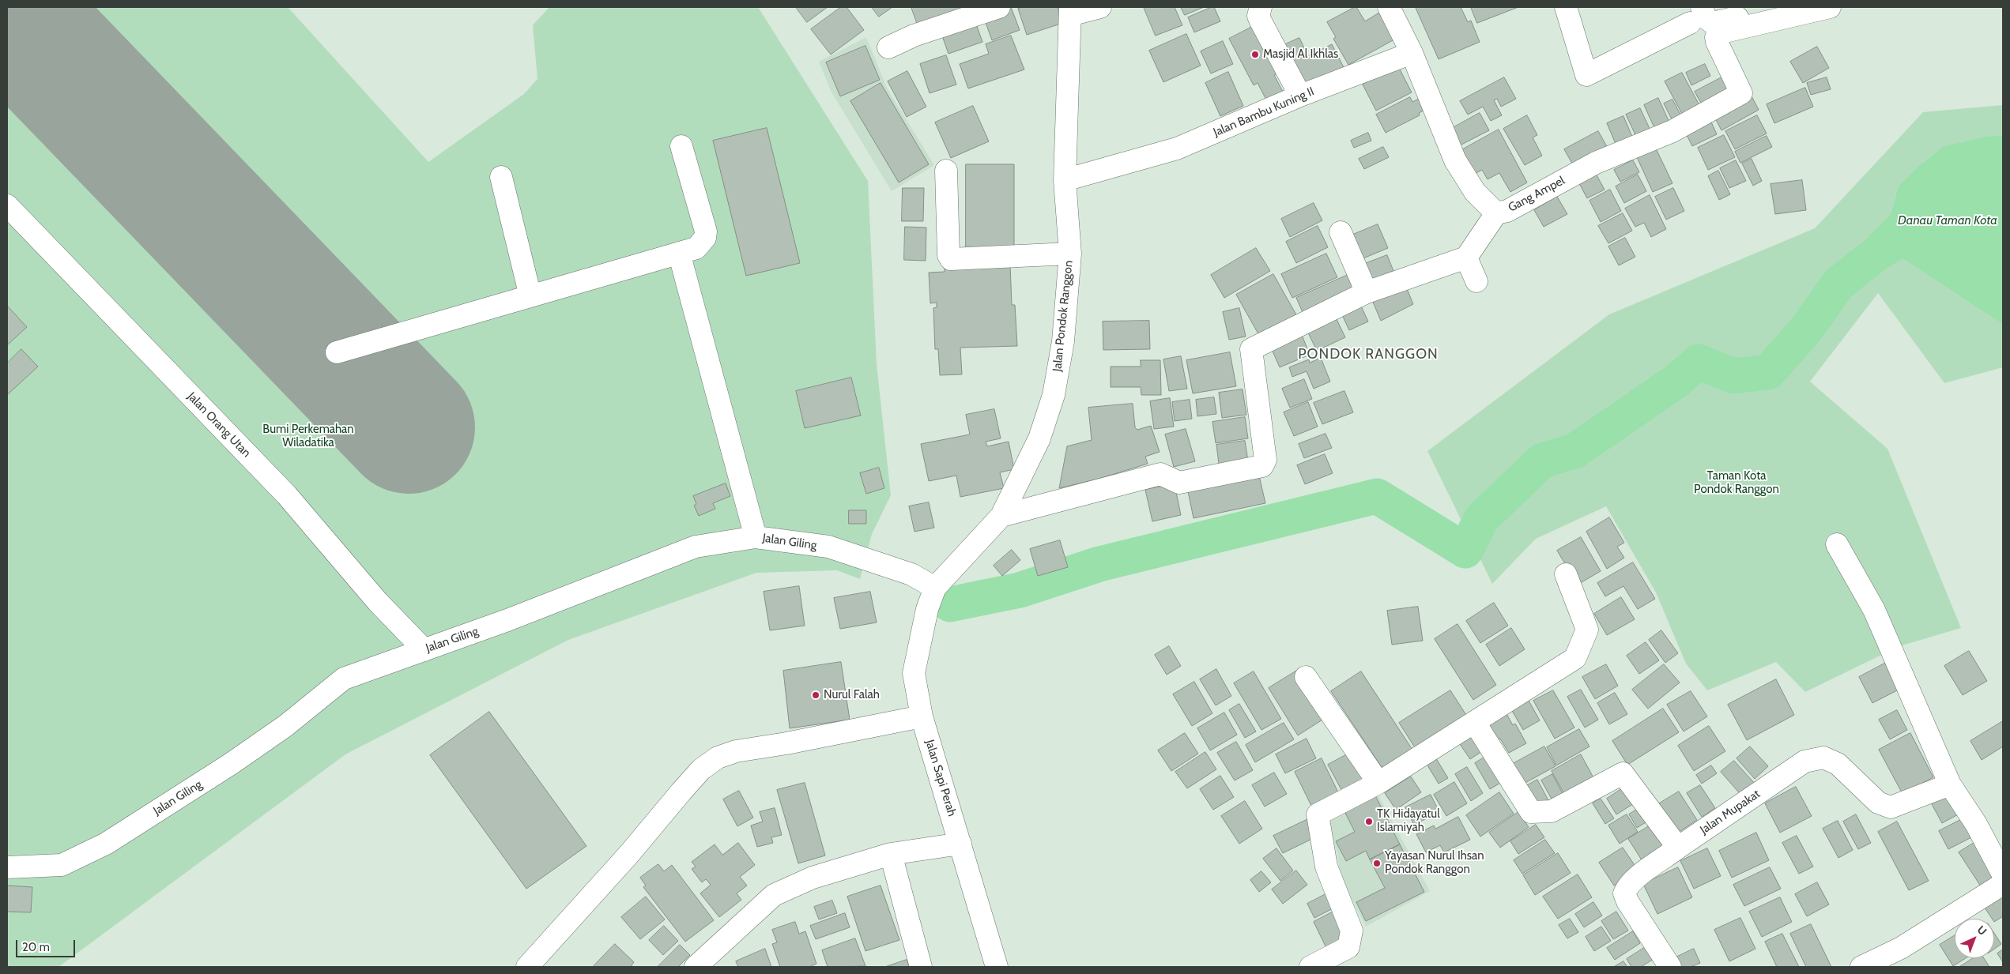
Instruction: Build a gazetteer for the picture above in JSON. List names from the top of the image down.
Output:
{
  "streets": {
    "street": [
      "Jalan Bambu Kuning II",
      "Gang Ampel",
      "Jalan Pondok Ranggon",
      "Jalan Orang Utan",
      "Jalan Giling",
      "Jalan Sapi Perah",
      "Jalan Mupakat"
    ]
  },
  "crossings": [
    ["Jalan Bambu Kuning II", "Gang Ampel"],
    ["Jalan Bambu Kuning II", "Jalan Pondok Ranggon"],
    ["Jalan Pondok Ranggon", "Jalan Giling"],
    ["Jalan Pondok Ranggon", "Jalan Sapi Perah"],
    ["Jalan Orang Utan", "Jalan Giling"],
    ["Jalan Giling", "Jalan Sapi Perah"]
  ],
  "districts": ["PONDOK RANGGON"],
  "water": ["Danau Taman Kota"],
  "parks": ["Bumi Perkemahan Wiladatika", "Taman Kota Pondok Ranggon"],
  "places": [
    "Masjid Al Ikhlas",
    "Nurul Falah",
    "TK Hidayatul Islamiyah",
    "Yayasan Nurul Ihsan Pondok Ranggon"
  ],
  "scale_bar": "20 m",
  "north": "top right"
}
